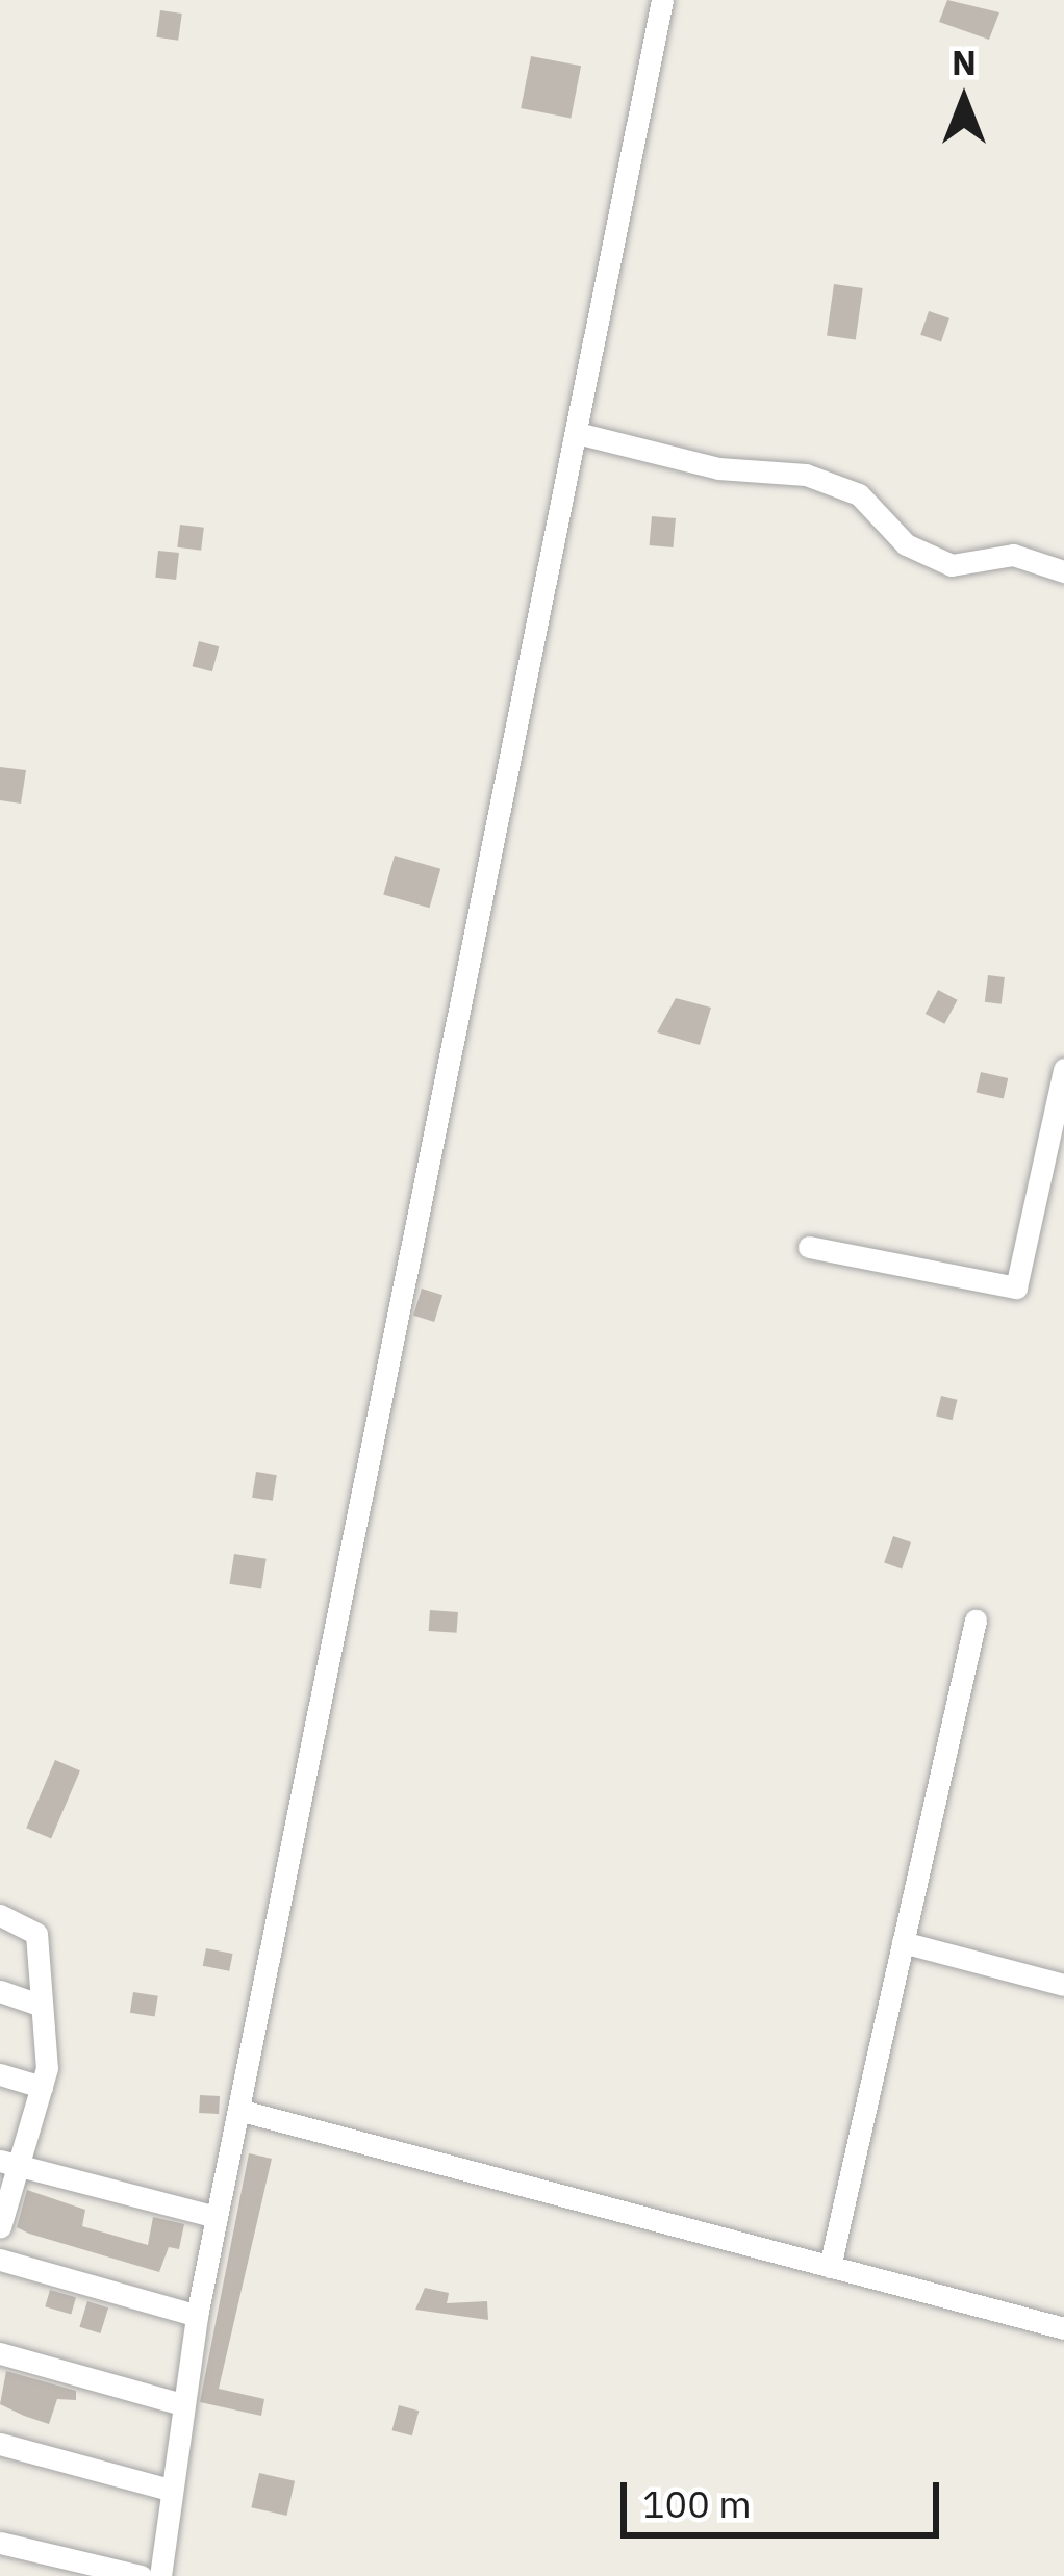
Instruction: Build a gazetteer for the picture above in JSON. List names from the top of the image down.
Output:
{
  "scale_bar": "100 m",
  "north": "top"
}
